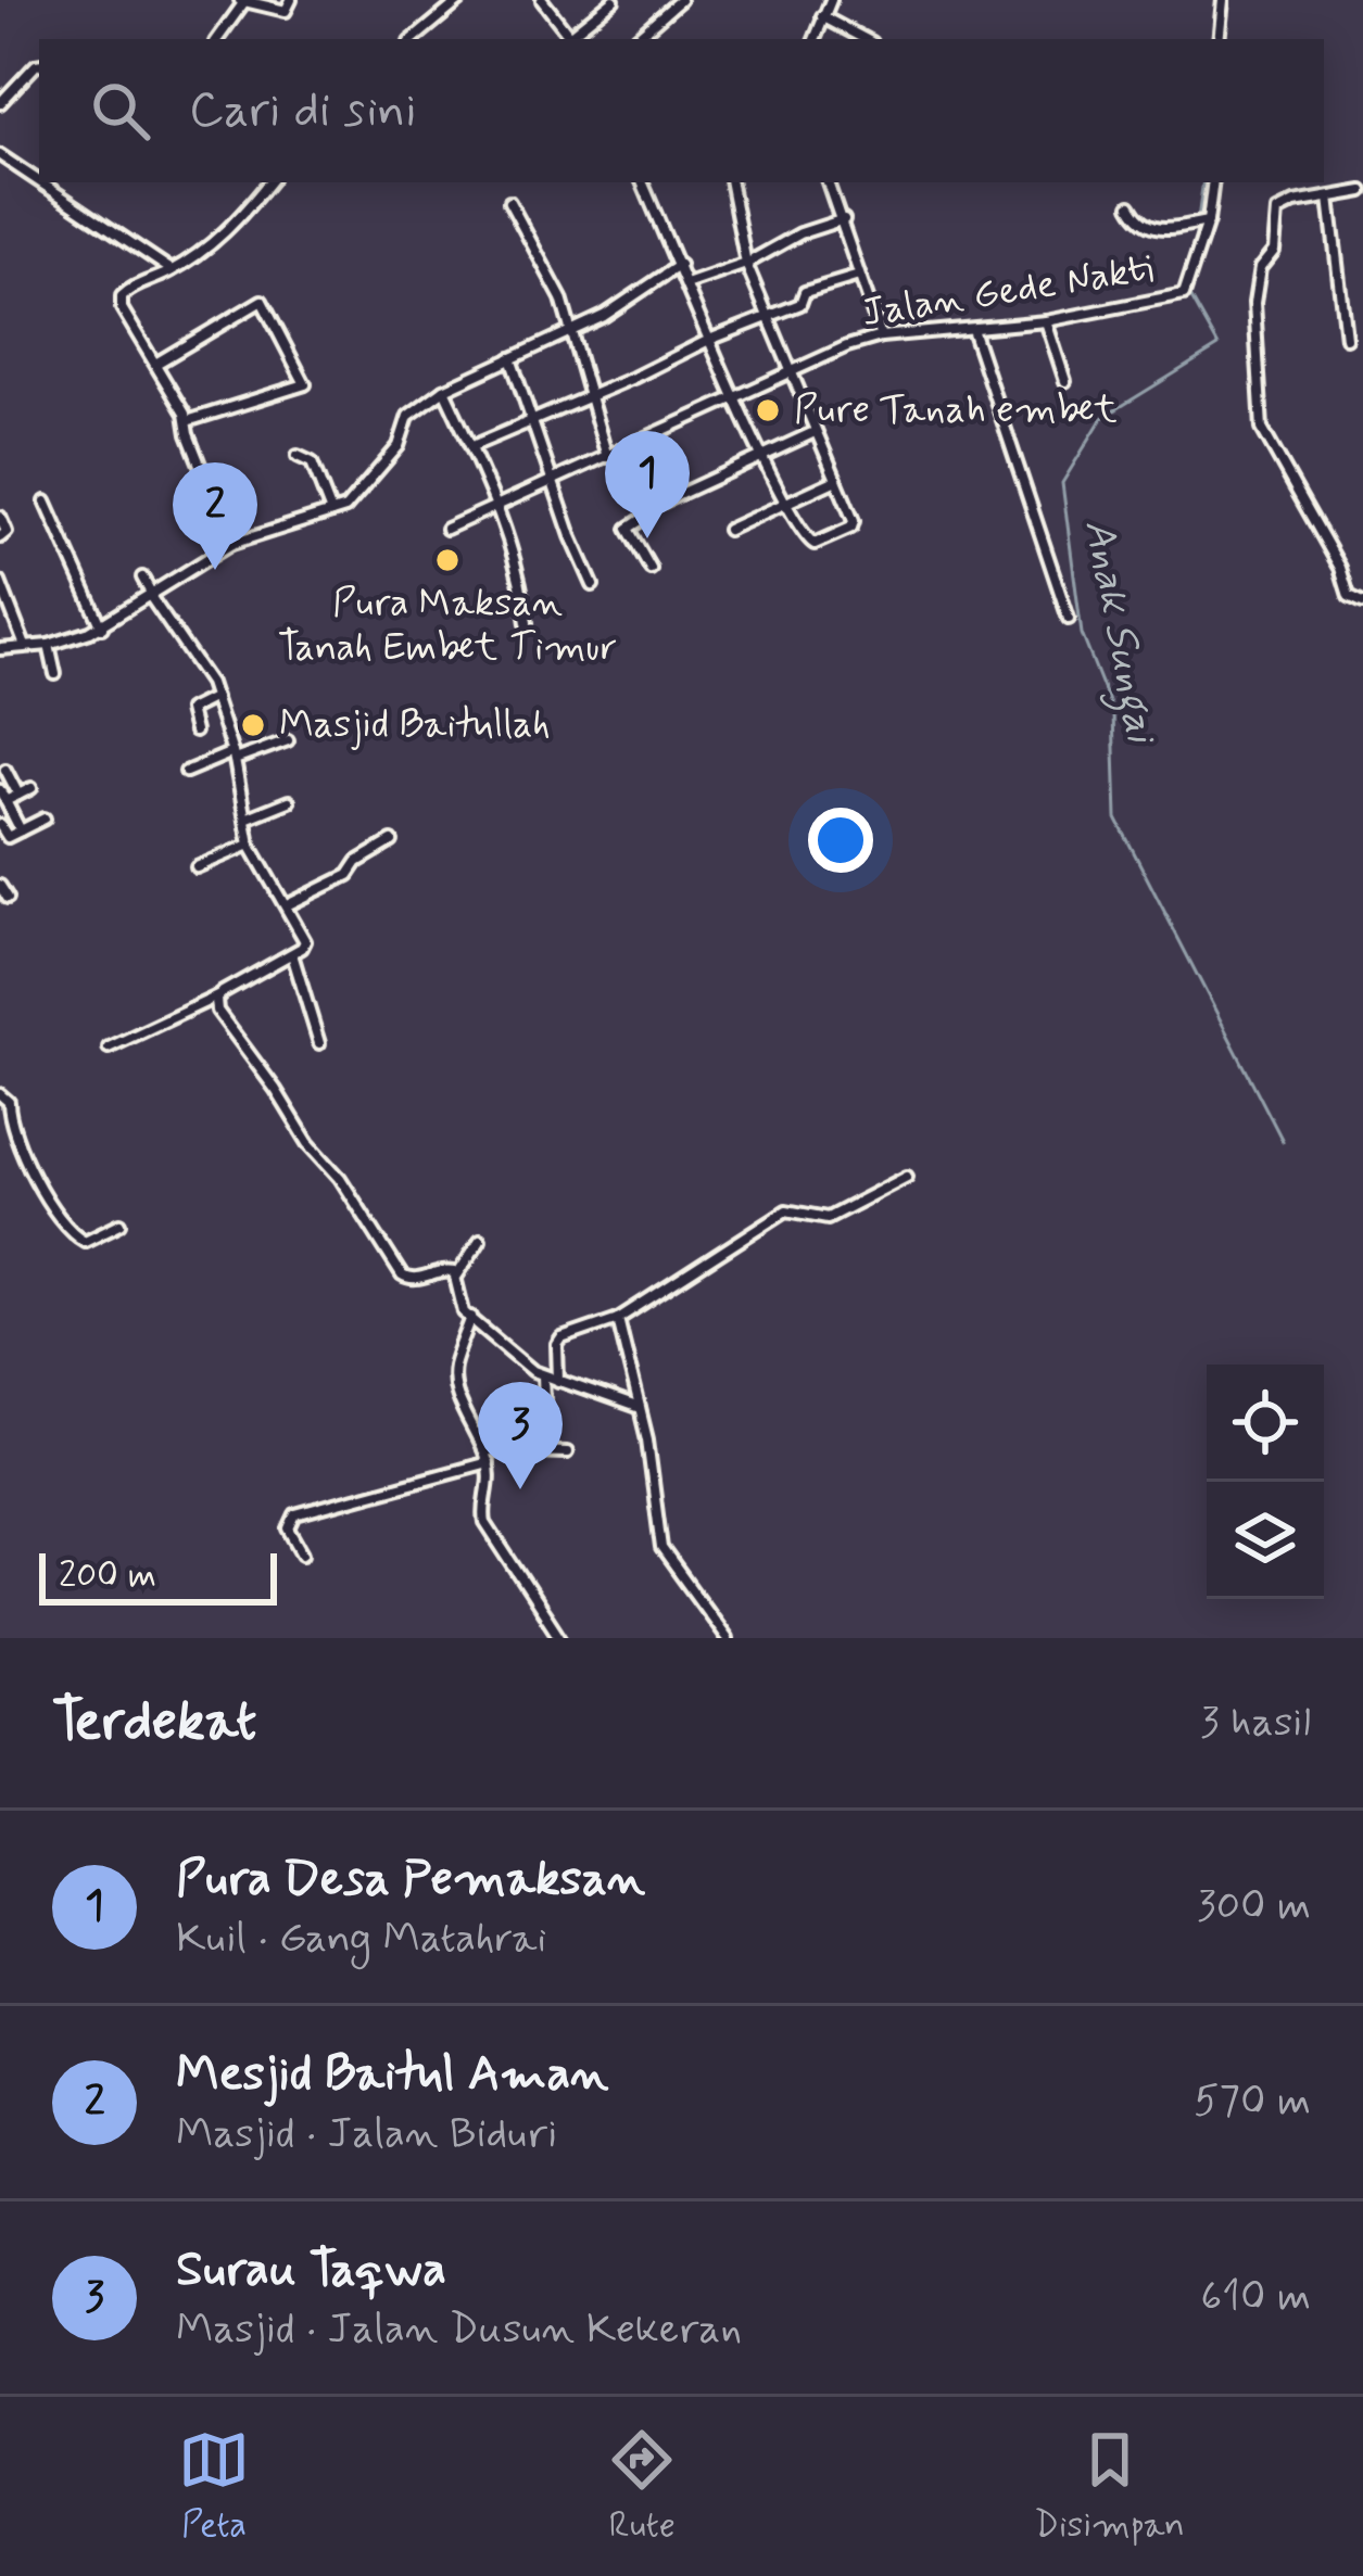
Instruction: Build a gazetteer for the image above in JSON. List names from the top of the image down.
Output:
{
  "streets": {
    "street": ["Jalan Gede Nakti"]
  },
  "water": ["Anak Sungai"],
  "places": ["Pure Tanah embet", "Pura Maksan Tanah Embet Timur", "Masjid Baitullah"],
  "scale_bar": "200 m",
  "page": {
    "search": "Cari di sini",
    "pins": ["1", "2", "3"],
    "scale": "200 m",
    "heading": ["Terdekat", "3 hasil"],
    "list": [
      {
        "mark": "1",
        "name": "Pura Desa Pemaksan",
        "note": "Kuil · Gang Matahrai",
        "value": "300 m"
      },
      {
        "mark": "2",
        "name": "Mesjid Baitul Aman",
        "note": "Masjid · Jalan Biduri",
        "value": "570 m"
      },
      {
        "mark": "3",
        "name": "Surau Taqwa",
        "note": "Masjid · Jalan Dusun Kekeran",
        "value": "610 m"
      }
    ],
    "nav": ["Peta", "Rute", "Disimpan"]
  }
}
